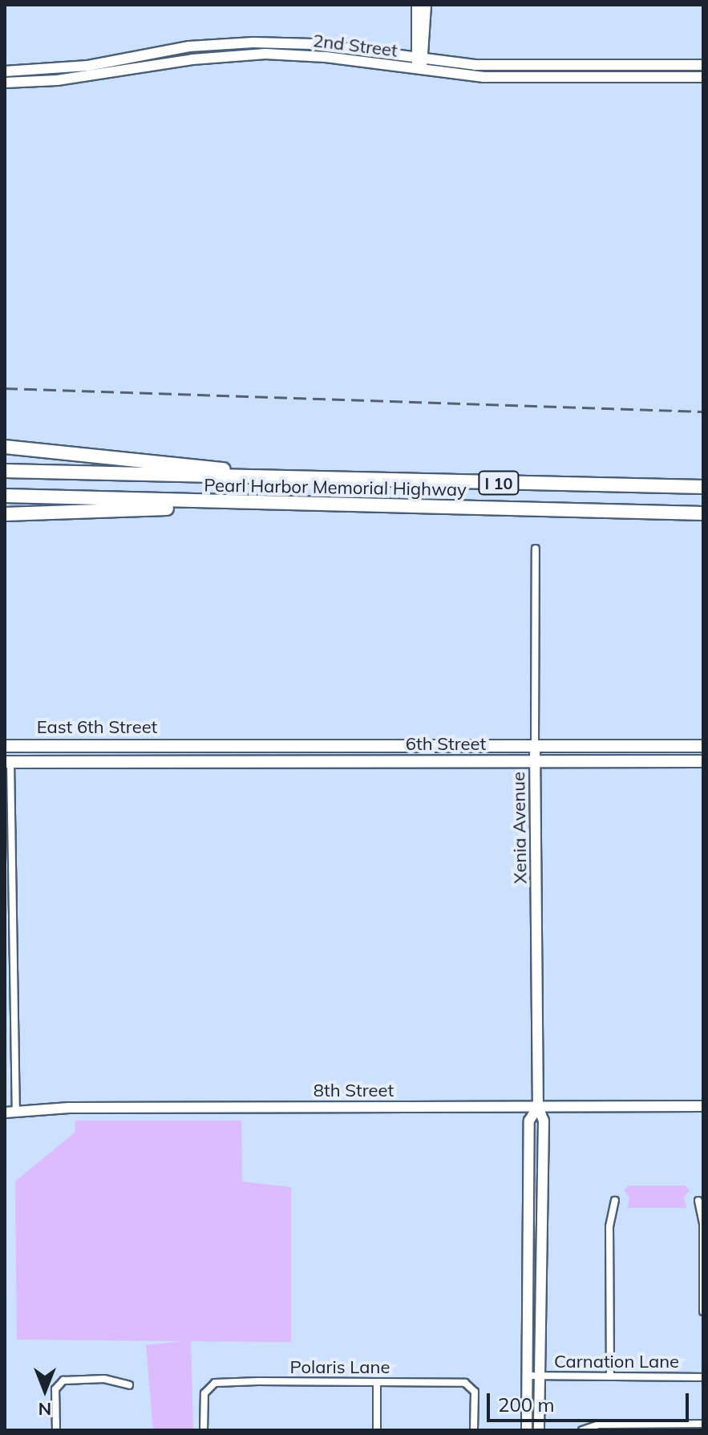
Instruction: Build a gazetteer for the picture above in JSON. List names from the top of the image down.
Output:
{
  "streets": {
    "highway": ["I 10", "Pearl Harbor Memorial Highway"],
    "main road": ["East 6th Street", "6th Street"],
    "street": [
      "2nd Street",
      "Xenia Avenue",
      "8th Street",
      "Carnation Lane",
      "Polaris Lane"
    ]
  },
  "crossings": [
    ["East 6th Street", "6th Street"],
    ["6th Street", "Xenia Avenue"],
    ["Xenia Avenue", "8th Street"],
    ["Xenia Avenue", "Carnation Lane"]
  ],
  "scale_bar": "200 m",
  "north": "bottom"
}
